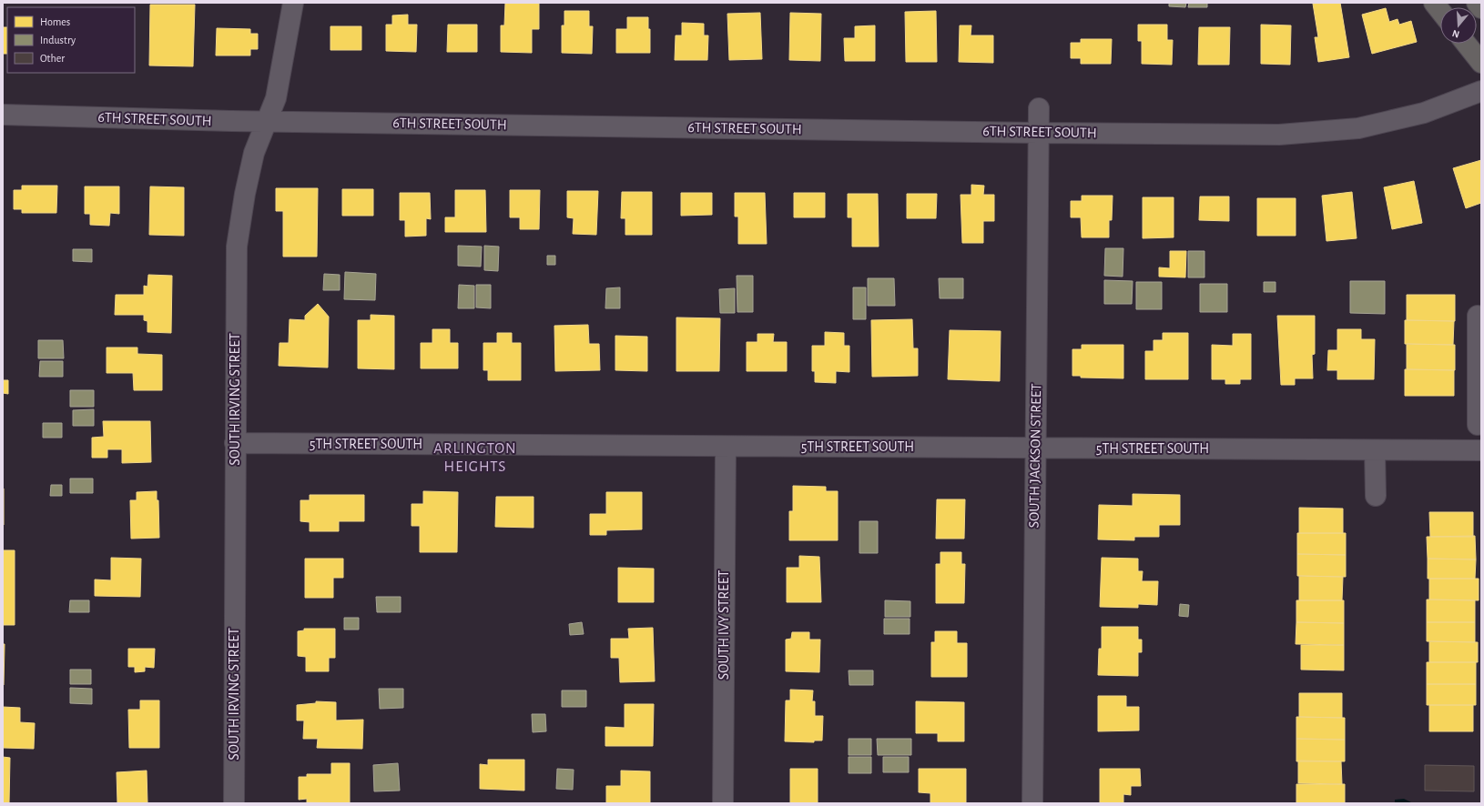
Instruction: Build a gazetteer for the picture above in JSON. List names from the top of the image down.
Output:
{
  "streets": {
    "street": [
      "6TH STREET SOUTH",
      "SOUTH IRVING STREET",
      "5TH STREET SOUTH",
      "SOUTH JACKSON STREET",
      "SOUTH IVY STREET"
    ]
  },
  "crossings": [
    ["6TH STREET SOUTH", "SOUTH IRVING STREET"],
    ["6TH STREET SOUTH", "SOUTH JACKSON STREET"],
    ["SOUTH IRVING STREET", "5TH STREET SOUTH"],
    ["5TH STREET SOUTH", "SOUTH JACKSON STREET"],
    ["5TH STREET SOUTH", "SOUTH IVY STREET"]
  ],
  "districts": ["ARLINGTON HEIGHTS"],
  "legend": ["Homes", "Industry", "Other"],
  "north": "bottom"
}
